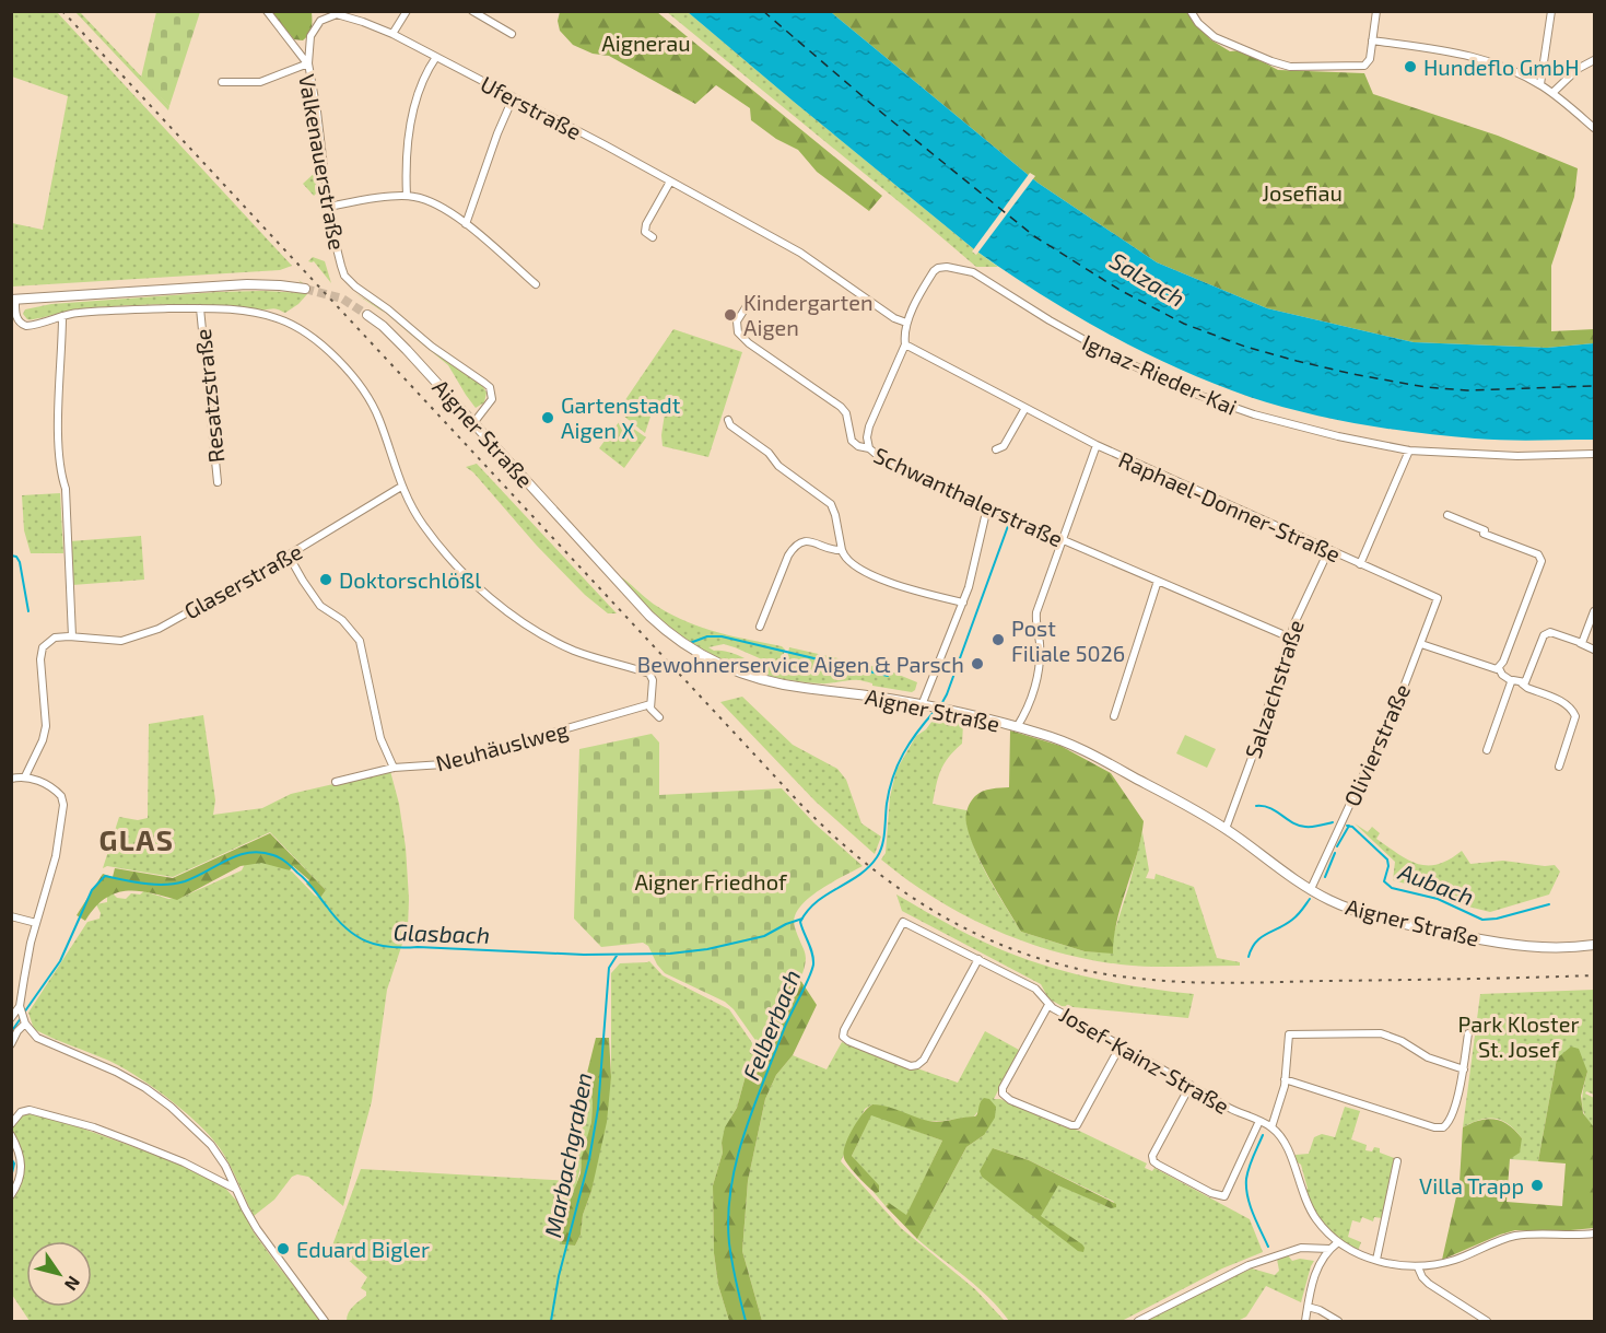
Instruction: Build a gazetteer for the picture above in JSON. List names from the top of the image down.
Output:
{
  "streets": {
    "main road": ["Aigner Straße"],
    "street": [
      "Uferstraße",
      "Valkenauerstraße",
      "Ignaz-Rieder-Kai",
      "Resatzstraße",
      "Schwanthalerstraße",
      "Raphael-Donner-Straße",
      "Glaserstraße",
      "Salzachstraße",
      "Olivierstraße",
      "Neuhäuslweg",
      "Josef-Kainz-Straße"
    ]
  },
  "crossings": [
    ["Uferstraße", "Ignaz-Rieder-Kai"],
    ["Valkenauerstraße", "Aigner Straße"],
    ["Ignaz-Rieder-Kai", "Schwanthalerstraße"],
    ["Ignaz-Rieder-Kai", "Raphael-Donner-Straße"],
    ["Aigner Straße", "Salzachstraße"],
    ["Aigner Straße", "Olivierstraße"],
    ["Schwanthalerstraße", "Salzachstraße"],
    ["Raphael-Donner-Straße", "Salzachstraße"],
    ["Raphael-Donner-Straße", "Olivierstraße"]
  ],
  "districts": ["GLAS"],
  "water": [
    "Salzach",
    "Aubach",
    "Glasbach",
    "Felberbach",
    "Marbachgraben"
  ],
  "parks": [
    "Aignerau",
    "Josefiau",
    "Aigner Friedhof",
    "Park Kloster St. Josef"
  ],
  "places": [
    "Hundeflo GmbH",
    "Kindergarten Aigen",
    "Gartenstadt Aigen X",
    "Doktorschlößl",
    "Post Filiale 5026",
    "Bewohnerservice Aigen & Parsch",
    "Villa Trapp",
    "Eduard Bigler"
  ],
  "north": "bottom right"
}
